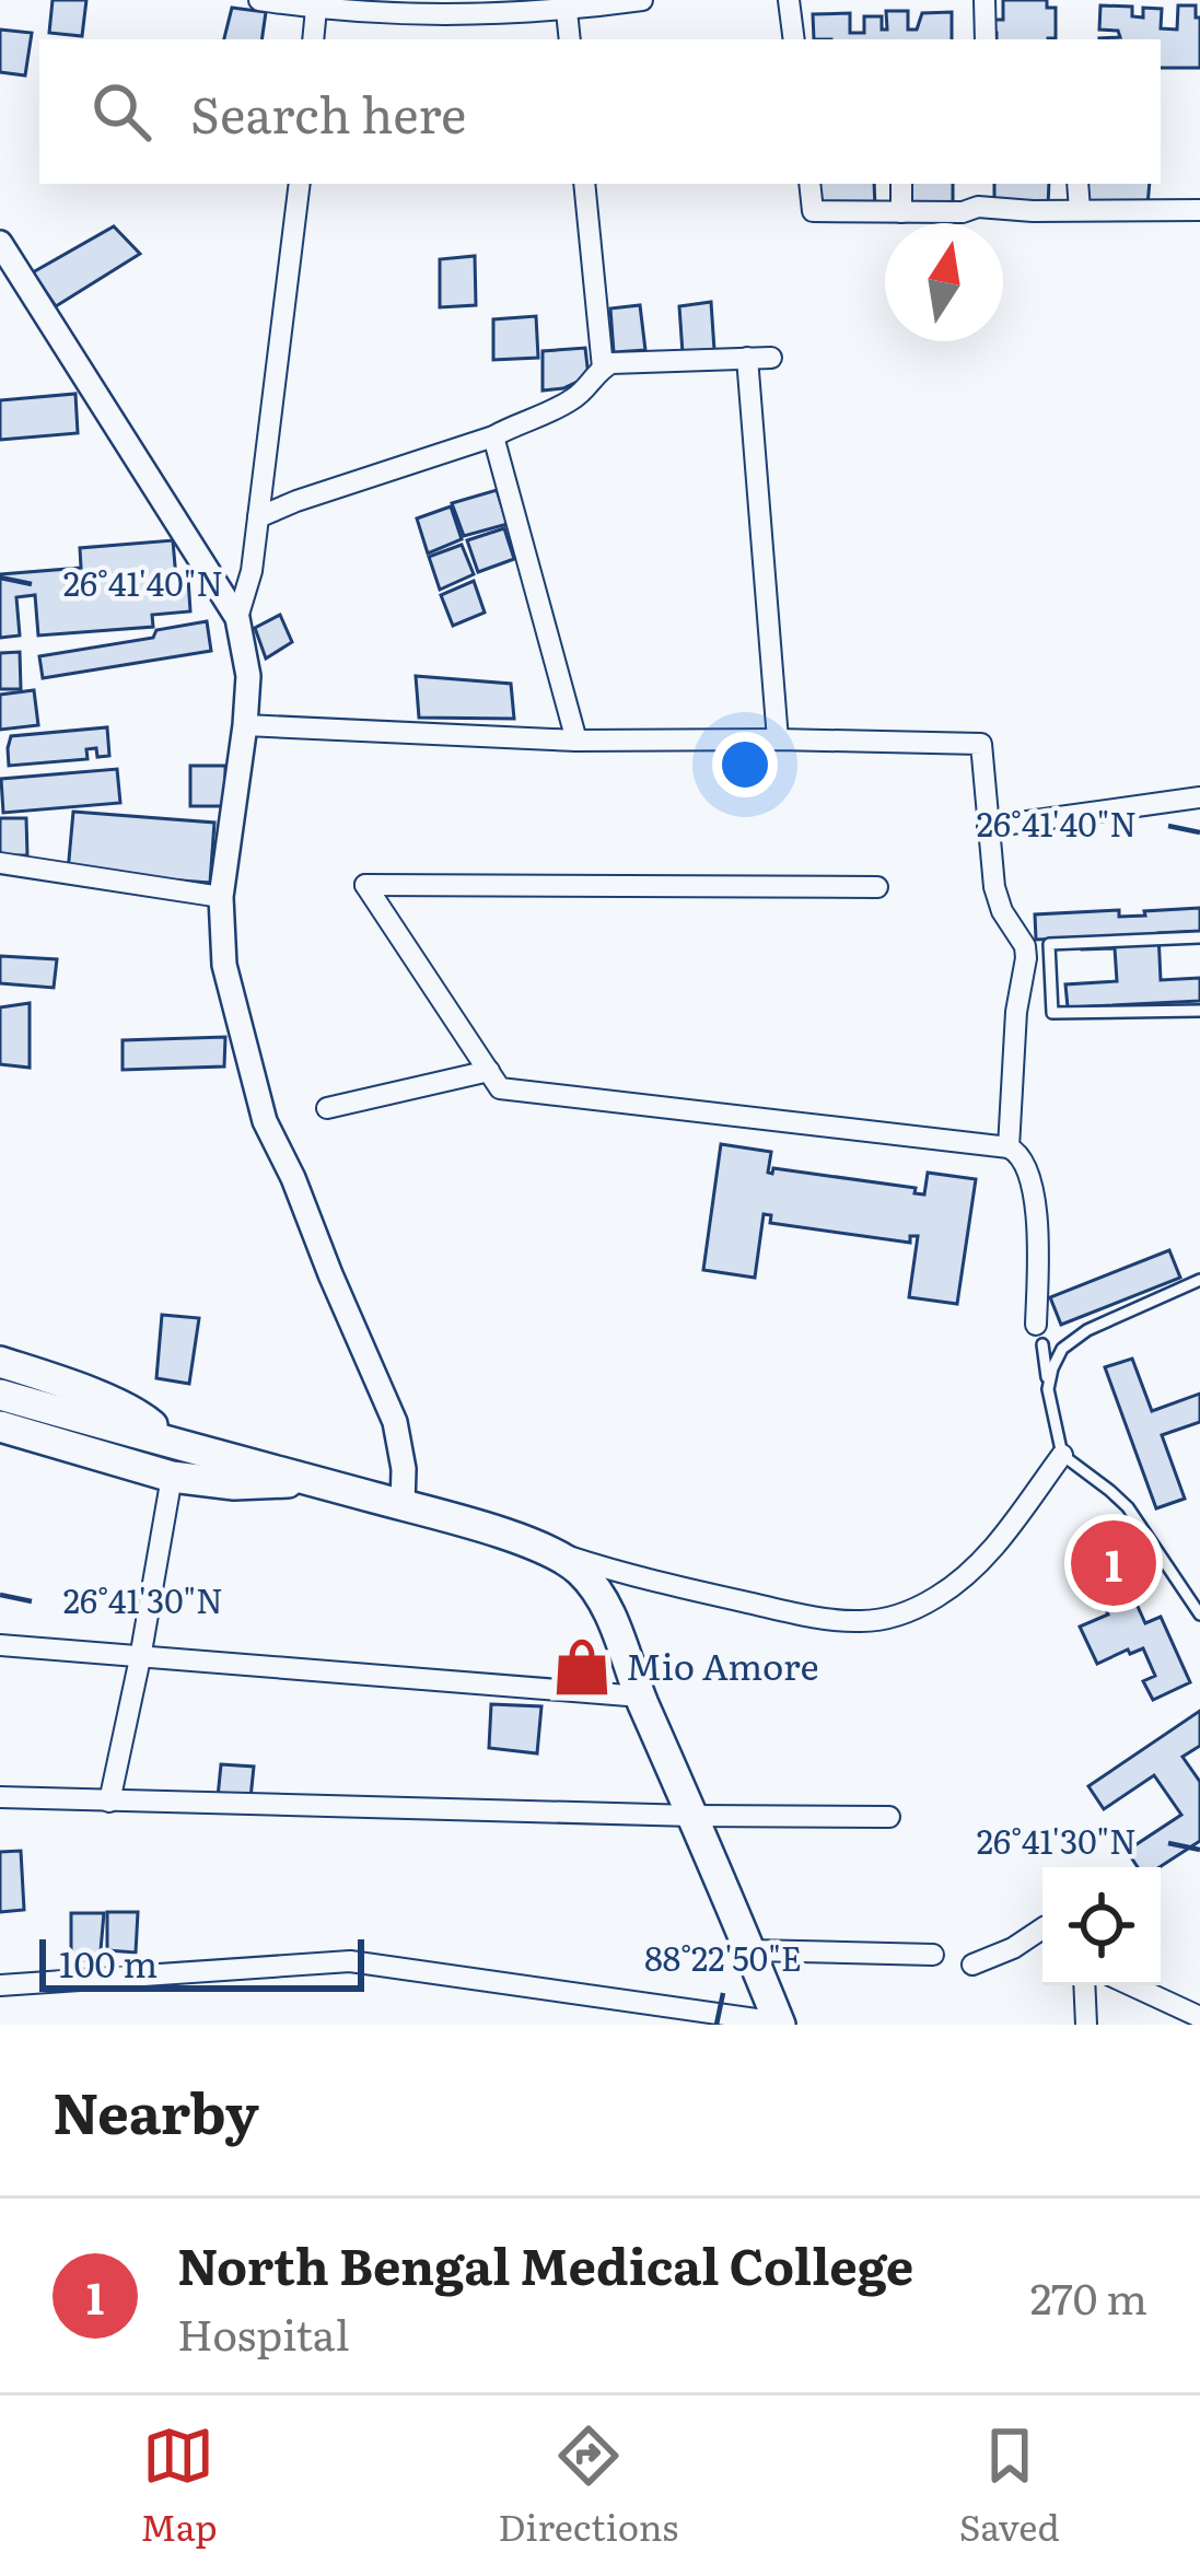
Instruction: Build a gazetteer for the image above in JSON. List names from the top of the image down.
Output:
{
  "places": {
    "shop": ["Mio Amore"]
  },
  "scale_bar": "100 m",
  "north": "top",
  "page": {
    "search": "Search here",
    "pins": "1",
    "scale": "100 m",
    "heading": "Nearby",
    "list": [
      {
        "mark": "1",
        "name": "North Bengal Medical College",
        "note": "Hospital",
        "value": "270 m"
      }
    ],
    "nav": ["Map", "Directions", "Saved"]
  },
  "coordinates": ["26°41'40\"N", "26°41'30\"N", "88°22'50\"E"]
}
